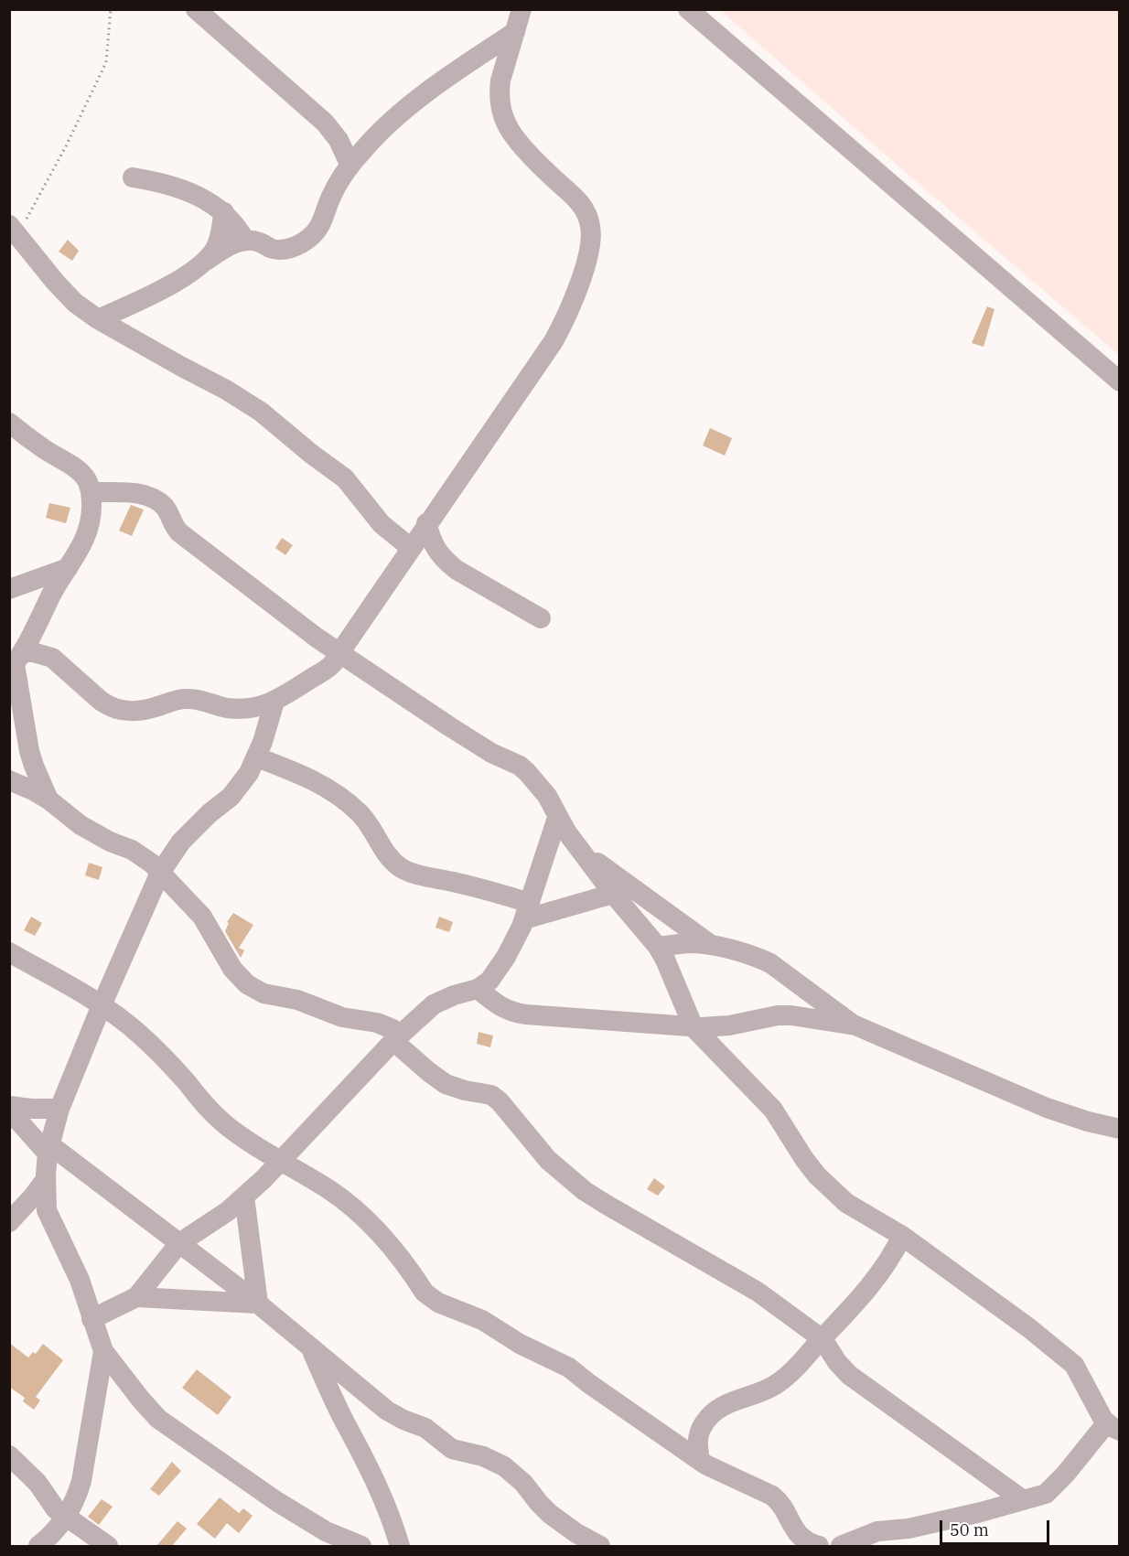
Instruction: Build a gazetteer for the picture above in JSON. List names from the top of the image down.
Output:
{
  "scale_bar": "50 m"
}
